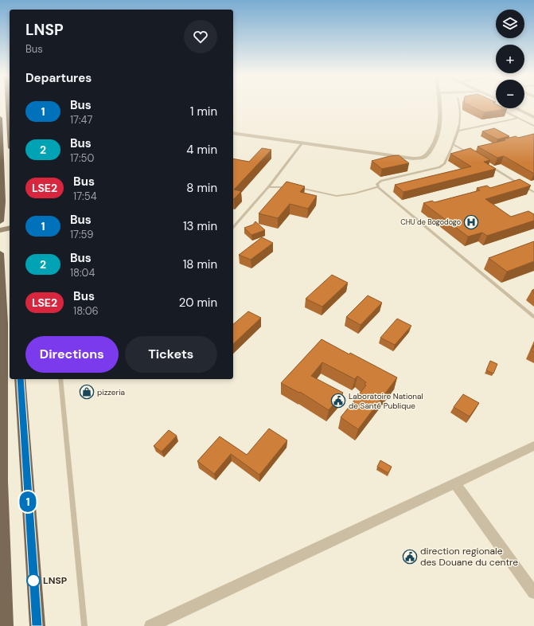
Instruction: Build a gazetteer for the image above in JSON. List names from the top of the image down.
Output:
{
  "places": {
    "hospital": ["CHU de Bogodogo"],
    "shop": ["pizzeria"],
    "public building": ["Laboratoire National de Santé Publique", "direction regionale des Douane du centre"],
    "other": ["LNSP"]
  },
  "lines": ["bus line 1"],
  "page": {
    "on_map": "1",
    "map_buttons": ["+", "−"],
    "heading": [
      ["LNSP", "Bus"],
      "Departures"
    ],
    "list": [
      {
        "mark": "1",
        "name": "Bus",
        "note": "17:47",
        "value": "1 min"
      },
      {
        "mark": "2",
        "name": "Bus",
        "note": "17:50",
        "value": "4 min"
      },
      {
        "mark": "LSE2",
        "name": "Bus",
        "note": "17:54",
        "value": "8 min"
      },
      {
        "mark": "1",
        "name": "Bus",
        "note": "17:59",
        "value": "13 min"
      },
      {
        "mark": "2",
        "name": "Bus",
        "note": "18:04",
        "value": "18 min"
      },
      {
        "mark": "LSE2",
        "name": "Bus",
        "note": "18:06",
        "value": "20 min"
      }
    ],
    "buttons": ["Directions", "Tickets"]
  }
}
